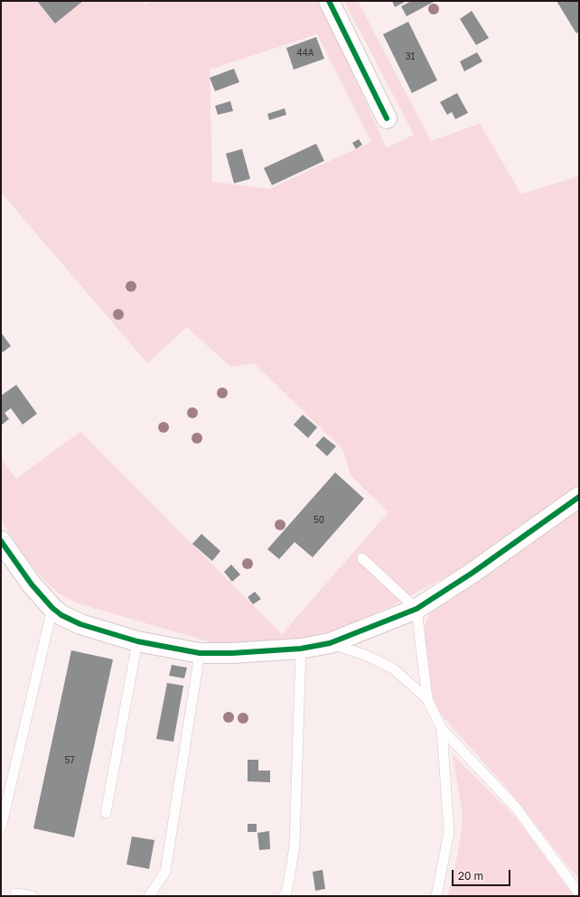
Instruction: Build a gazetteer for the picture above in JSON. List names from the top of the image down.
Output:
{
  "house_numbers": [
    "44А",
    "31",
    "50",
    "57"
  ],
  "scale_bar": "20 m"
}
